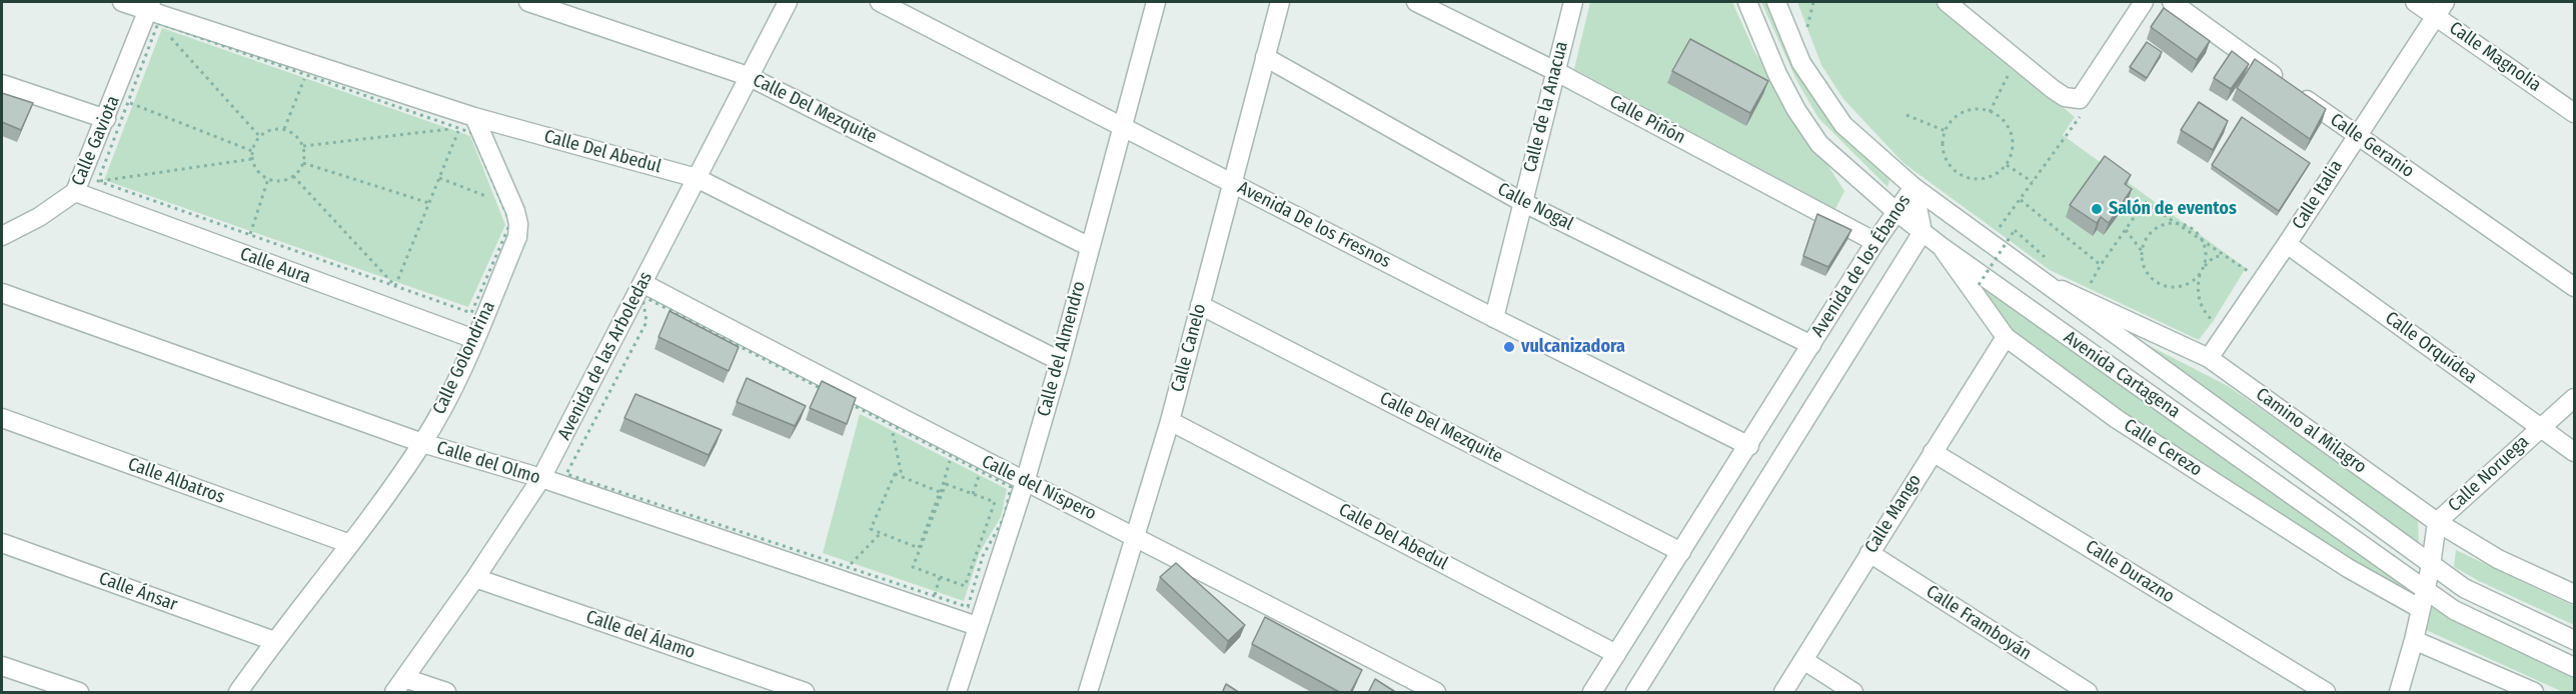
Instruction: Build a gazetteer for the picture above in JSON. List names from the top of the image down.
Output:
{
  "streets": {
    "street": [
      "Calle Magnolia",
      "Calle de la Anacua",
      "Calle Del Mezquite",
      "Calle Piñón",
      "Calle Gaviota",
      "Calle Geranio",
      "Calle Del Abedul",
      "Calle Italia",
      "Calle Nogal",
      "Avenida De los Fresnos",
      "Calle Aura",
      "Avenida de los Ébanos",
      "Calle Canelo",
      "Calle Orquídea",
      "Calle del Almendro",
      "Avenida de las Arboledas",
      "Calle Golondrina",
      "Avenida Cartagena",
      "Camino al Milagro",
      "Calle Cerezo",
      "Calle del Olmo",
      "Calle Noruega",
      "Calle Albatros",
      "Calle del Níspero",
      "Calle Mango",
      "Calle Durazno",
      "Calle Ánsar",
      "Calle Framboyán",
      "Calle del Álamo"
    ]
  },
  "crossings": [
    ["Calle Magnolia", "Calle Italia"],
    ["Calle de la Anacua", "Calle Piñón"],
    ["Calle de la Anacua", "Calle Nogal"],
    ["Calle de la Anacua", "Avenida De los Fresnos"],
    ["Calle Del Mezquite", "Avenida de los Ébanos"],
    ["Calle Del Mezquite", "Calle Canelo"],
    ["Calle Del Mezquite", "Calle del Almendro"],
    ["Calle Del Mezquite", "Avenida de las Arboledas"],
    ["Calle Piñón", "Avenida de los Ébanos"],
    ["Calle Gaviota", "Calle Del Abedul"],
    ["Calle Gaviota", "Calle Aura"],
    ["Calle Geranio", "Calle Italia"],
    ["Calle Del Abedul", "Avenida de los Ébanos"],
    ["Calle Del Abedul", "Calle Canelo"],
    ["Calle Del Abedul", "Calle del Almendro"],
    ["Calle Del Abedul", "Avenida de las Arboledas"],
    ["Calle Del Abedul", "Calle Golondrina"],
    ["Calle Italia", "Calle Orquídea"],
    ["Calle Italia", "Camino al Milagro"],
    ["Calle Nogal", "Avenida de los Ébanos"],
    ["Calle Nogal", "Calle Canelo"],
    ["Avenida De los Fresnos", "Avenida de los Ébanos"],
    ["Avenida De los Fresnos", "Calle Canelo"],
    ["Avenida De los Fresnos", "Calle del Almendro"],
    ["Calle Aura", "Calle Golondrina"],
    ["Avenida de los Ébanos", "Avenida Cartagena"],
    ["Calle Canelo", "Calle del Níspero"],
    ["Calle Orquídea", "Calle Noruega"],
    ["Calle del Almendro", "Calle del Olmo"],
    ["Calle del Almendro", "Calle del Níspero"],
    ["Avenida de las Arboledas", "Calle del Olmo"],
    ["Avenida de las Arboledas", "Calle del Níspero"],
    ["Avenida de las Arboledas", "Calle del Álamo"],
    ["Calle Golondrina", "Calle del Olmo"],
    ["Calle Golondrina", "Calle Albatros"],
    ["Calle Golondrina", "Calle Ánsar"],
    ["Avenida Cartagena", "Camino al Milagro"],
    ["Avenida Cartagena", "Calle Cerezo"],
    ["Avenida Cartagena", "Calle Noruega"],
    ["Camino al Milagro", "Calle Noruega"],
    ["Calle Cerezo", "Calle Noruega"],
    ["Calle Cerezo", "Calle Mango"],
    ["Calle Mango", "Calle Durazno"],
    ["Calle Mango", "Calle Framboyán"]
  ],
  "places": ["Salón de eventos", "vulcanizadora"]
}
